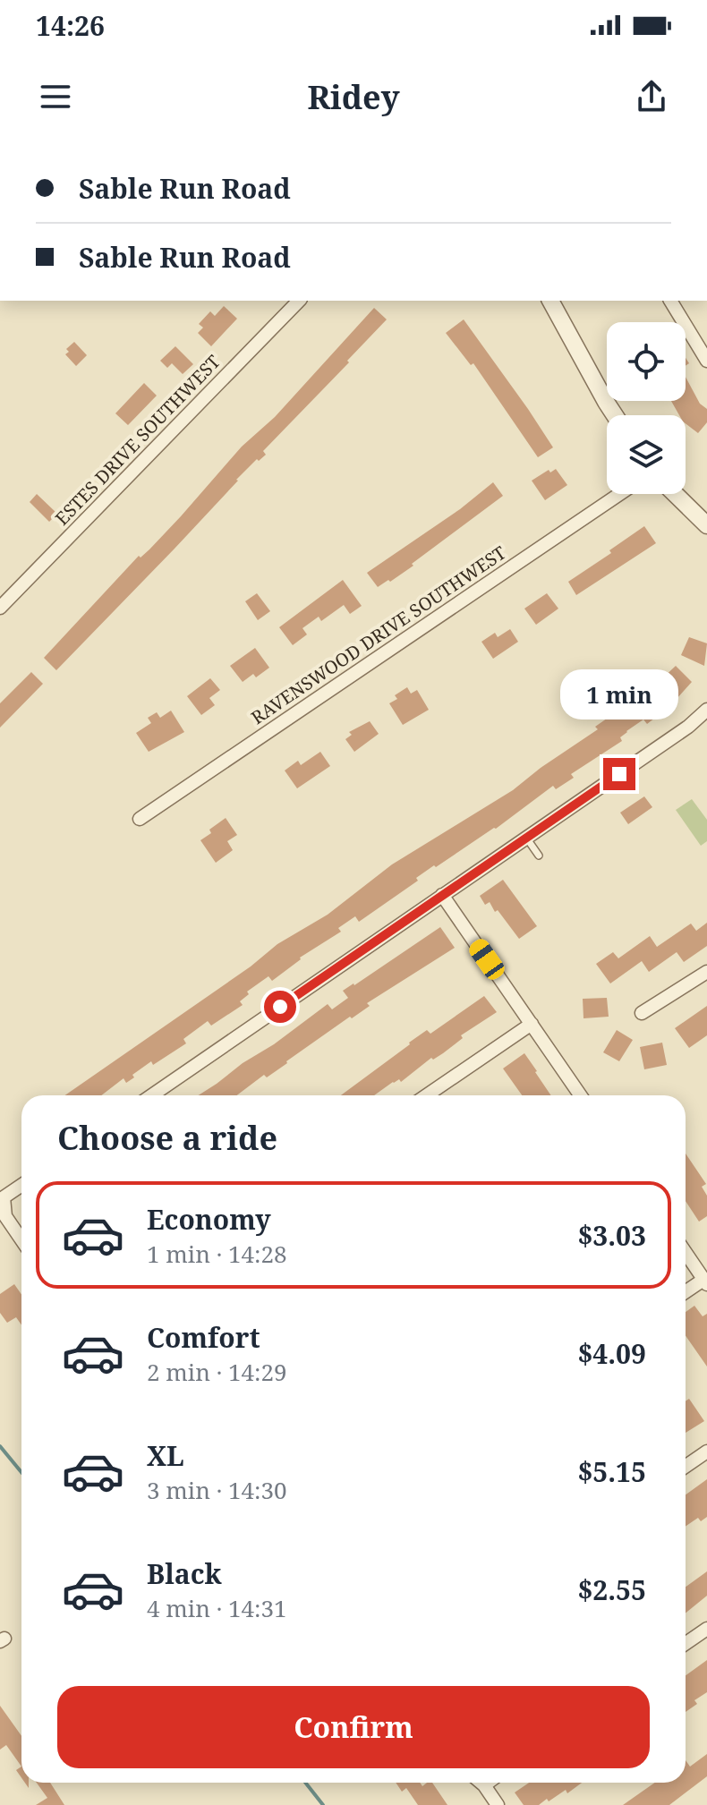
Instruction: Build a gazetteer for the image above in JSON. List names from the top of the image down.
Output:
{
  "streets": {
    "street": ["ESTES DRIVE SOUTHWEST", "RAVENSWOOD DRIVE SOUTHWEST"]
  },
  "page": {
    "status": "14:26",
    "header": "Ridey",
    "banner": ["Sable Run Road", "Sable Run Road"],
    "bubble": "1 min",
    "heading": "Choose a ride",
    "list": [
      {
        "name": "Economy",
        "note": "1 min · 14:28",
        "value": "$3.03"
      },
      {
        "name": "Comfort",
        "note": "2 min · 14:29",
        "value": "$4.09"
      },
      {
        "name": "XL",
        "note": "3 min · 14:30",
        "value": "$5.15"
      },
      {
        "name": "Black",
        "note": "4 min · 14:31",
        "value": "$2.55"
      }
    ],
    "buttons": "Confirm"
  }
}
